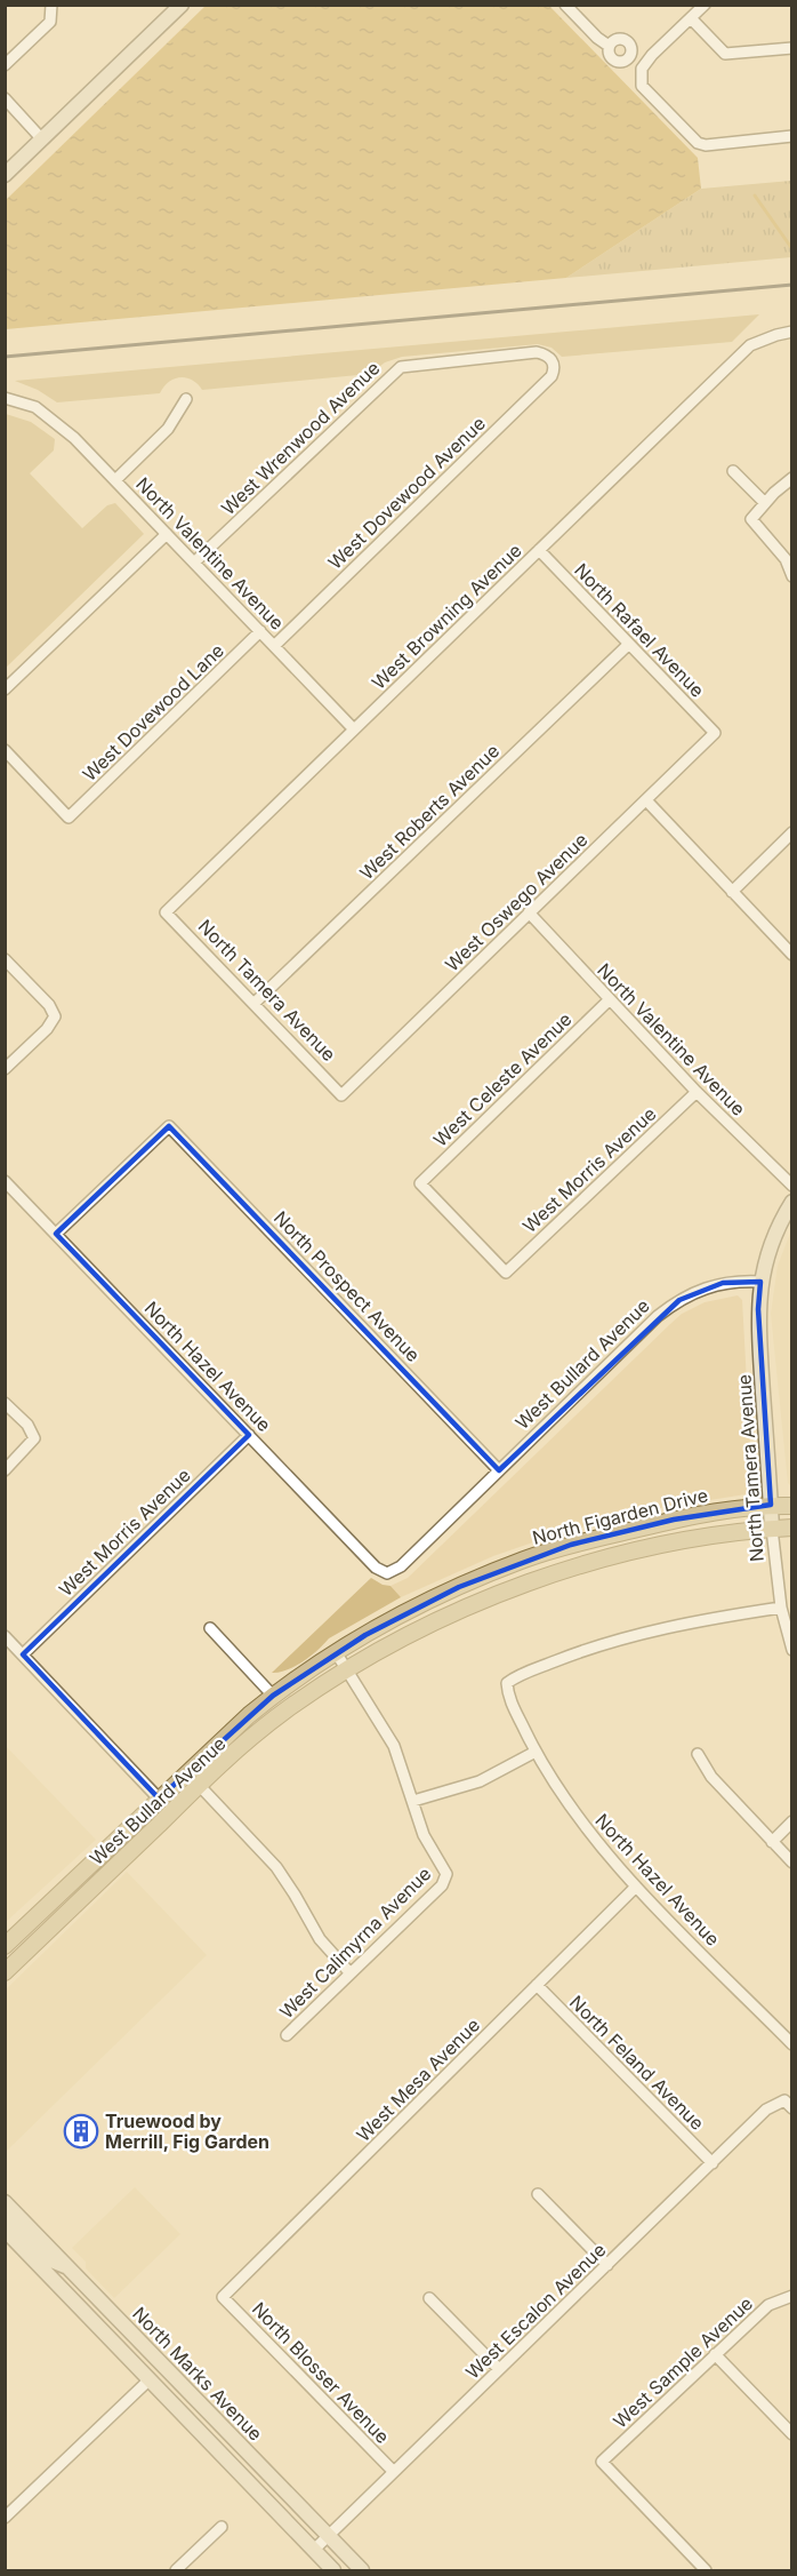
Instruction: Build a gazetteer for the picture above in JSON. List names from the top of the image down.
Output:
{
  "streets": {
    "main road": [
      "North Tamera Avenue",
      "West Bullard Avenue",
      "North Figarden Drive",
      "North Marks Avenue"
    ],
    "street": [
      "West Wrenwood Avenue",
      "West Dovewood Avenue",
      "North Valentine Avenue",
      "West Browning Avenue",
      "North Rafael Avenue",
      "West Dovewood Lane",
      "West Roberts Avenue",
      "West Oswego Avenue",
      "West Celeste Avenue",
      "West Morris Avenue",
      "North Prospect Avenue",
      "North Hazel Avenue",
      "West Calimyrna Avenue",
      "North Feland Avenue",
      "West Mesa Avenue",
      "West Escalon Avenue",
      "West Sample Avenue",
      "North Blosser Avenue"
    ]
  },
  "crossings": [
    ["West Wrenwood Avenue", "West Dovewood Avenue"],
    ["West Wrenwood Avenue", "North Valentine Avenue"],
    ["West Dovewood Avenue", "North Valentine Avenue"],
    ["North Valentine Avenue", "West Browning Avenue"],
    ["North Valentine Avenue", "West Dovewood Lane"],
    ["North Valentine Avenue", "West Oswego Avenue"],
    ["North Valentine Avenue", "West Celeste Avenue"],
    ["North Valentine Avenue", "West Morris Avenue"],
    ["West Browning Avenue", "North Rafael Avenue"],
    ["West Browning Avenue", "North Tamera Avenue"],
    ["North Rafael Avenue", "West Roberts Avenue"],
    ["North Rafael Avenue", "West Oswego Avenue"],
    ["West Roberts Avenue", "North Tamera Avenue"],
    ["West Oswego Avenue", "North Tamera Avenue"],
    ["North Tamera Avenue", "West Bullard Avenue"],
    ["North Tamera Avenue", "North Hazel Avenue"],
    ["North Tamera Avenue", "North Figarden Drive"],
    ["West Celeste Avenue", "West Morris Avenue"],
    ["West Morris Avenue", "North Hazel Avenue"],
    ["North Prospect Avenue", "West Bullard Avenue"],
    ["North Prospect Avenue", "North Hazel Avenue"],
    ["West Bullard Avenue", "North Hazel Avenue"],
    ["West Bullard Avenue", "North Figarden Drive"],
    ["North Hazel Avenue", "West Mesa Avenue"],
    ["North Feland Avenue", "West Mesa Avenue"],
    ["North Feland Avenue", "West Escalon Avenue"],
    ["West Mesa Avenue", "North Blosser Avenue"],
    ["West Escalon Avenue", "North Blosser Avenue"],
    ["West Escalon Avenue", "North Marks Avenue"]
  ],
  "places": {
    "building": ["Truewood by Merrill, Fig Garden"]
  }
}
